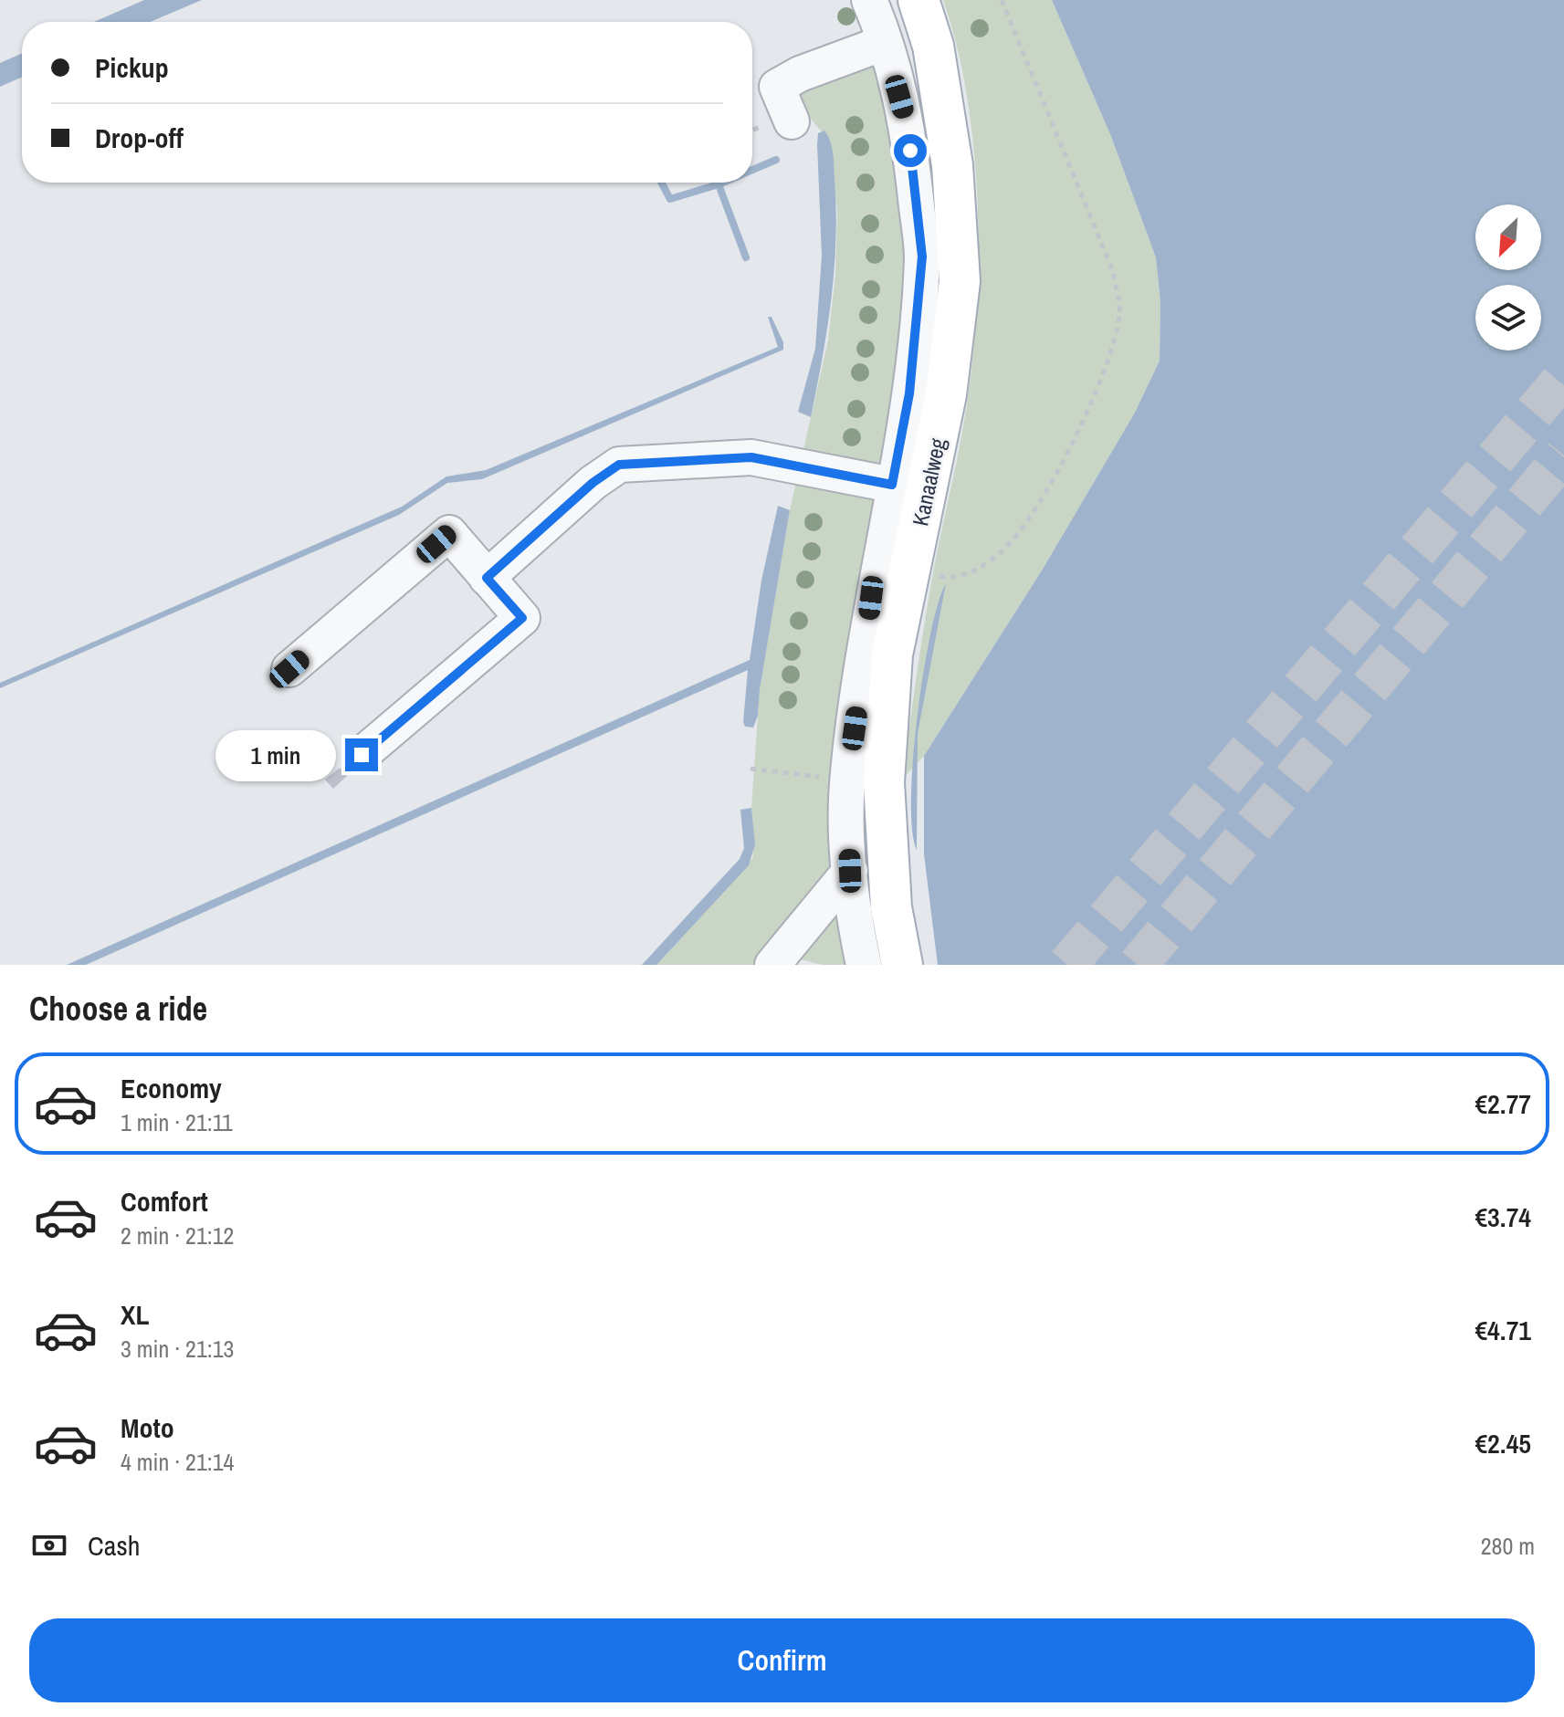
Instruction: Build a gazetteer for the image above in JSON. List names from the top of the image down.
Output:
{
  "streets": {
    "main road": ["Kanaalweg"]
  },
  "north": "bottom left",
  "page": {
    "banner": ["Pickup", "Drop-off"],
    "bubble": "1 min",
    "heading": "Choose a ride",
    "list": [
      {
        "name": "Economy",
        "note": "1 min · 21:11",
        "value": "€2.77"
      },
      {
        "name": "Comfort",
        "note": "2 min · 21:12",
        "value": "€3.74"
      },
      {
        "name": "XL",
        "note": "3 min · 21:13",
        "value": "€4.71"
      },
      {
        "name": "Moto",
        "note": "4 min · 21:14",
        "value": "€2.45"
      }
    ],
    "pay": ["Cash", "280 m"],
    "buttons": "Confirm"
  }
}
